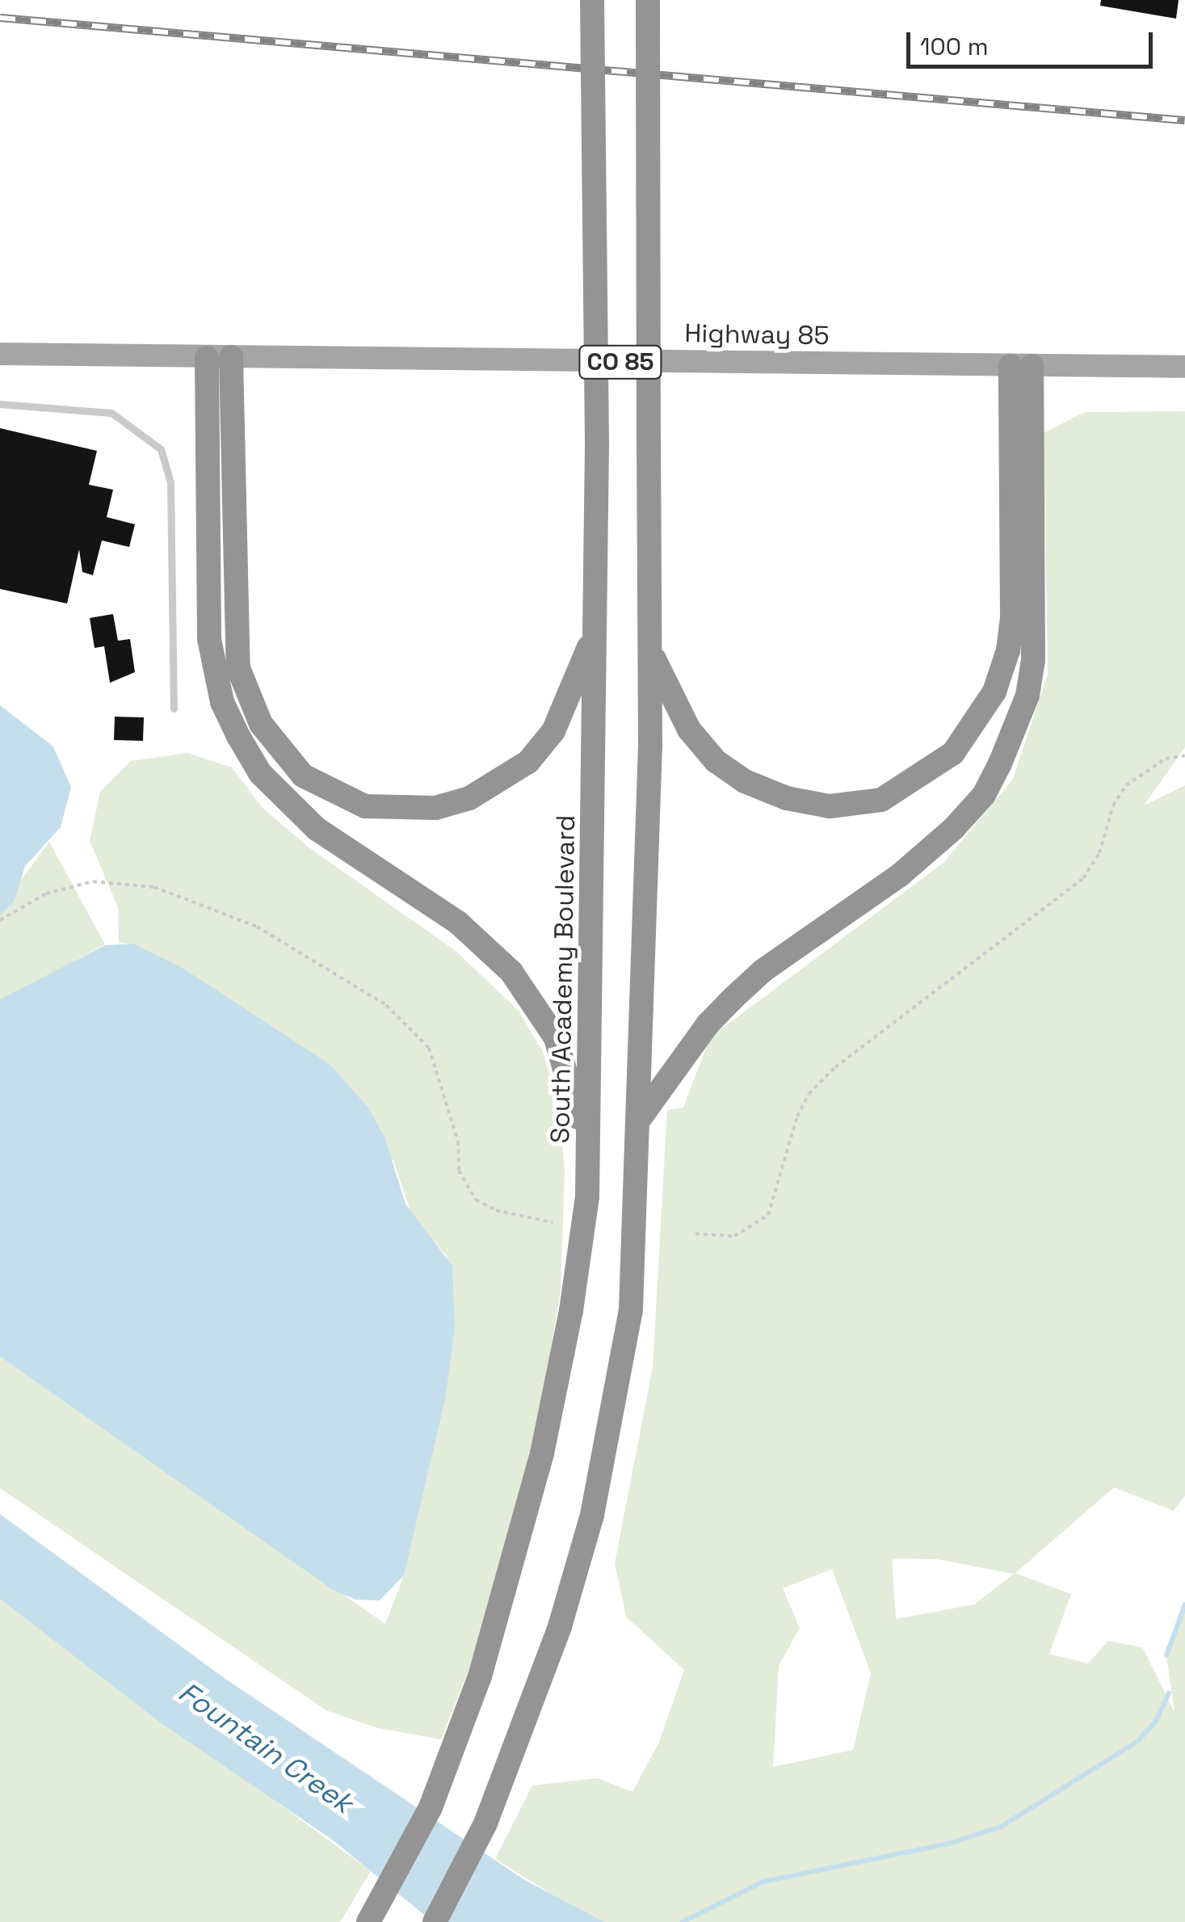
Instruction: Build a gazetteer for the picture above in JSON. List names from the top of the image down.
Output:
{
  "streets": {
    "highway": ["South Academy Boulevard"],
    "main road": ["Highway 85", "CO 85"]
  },
  "crossings": [
    ["Highway 85", "CO 85"]
  ],
  "water": ["Fountain Creek"],
  "scale_bar": "100 m"
}
